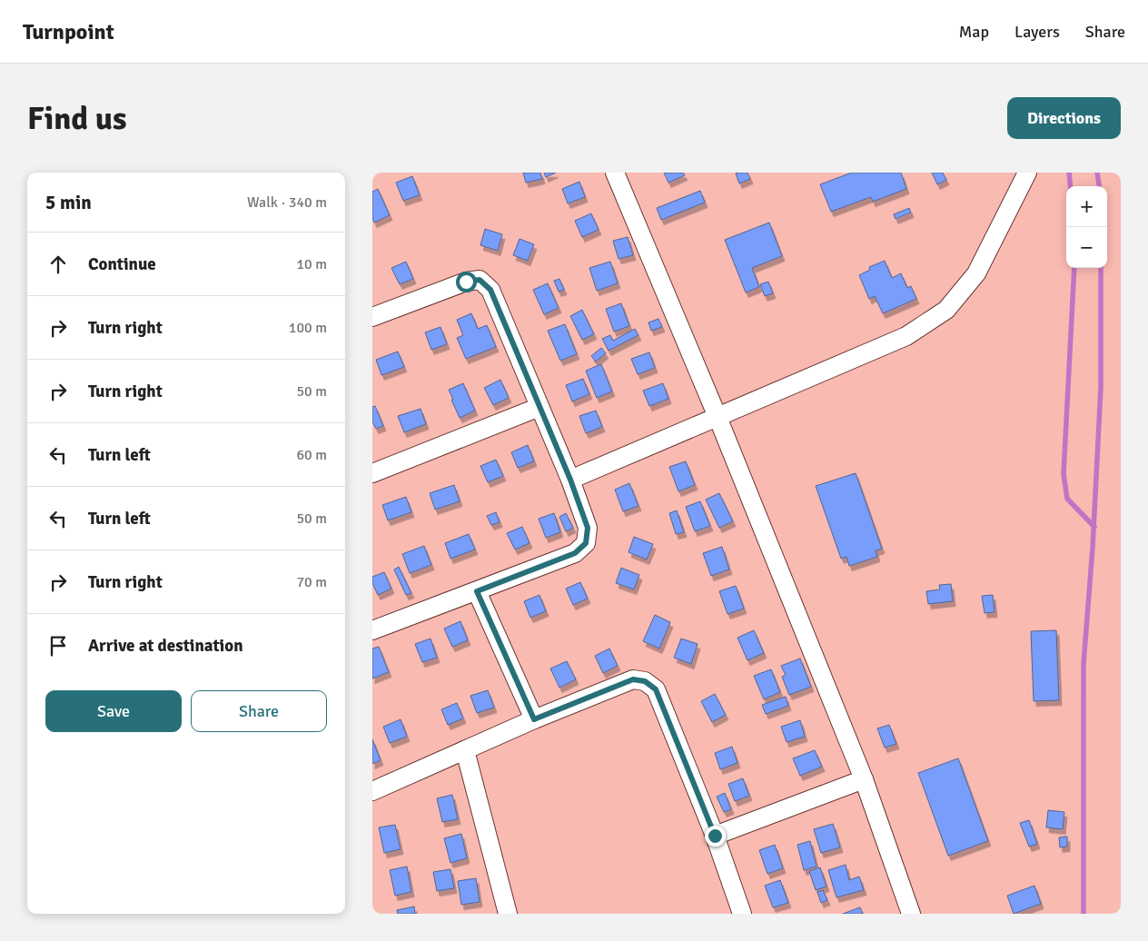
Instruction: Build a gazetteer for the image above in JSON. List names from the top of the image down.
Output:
{
  "page": {
    "header": "Turnpoint",
    "nav": ["Map", "Layers", "Share"],
    "buttons": [
      "Directions",
      ["Save", "Share"]
    ],
    "title": "Find us",
    "heading": ["5 min", "Walk · 340 m"],
    "map_buttons": ["+", "−"],
    "list": [
      ["Continue", "10 m"],
      ["Turn right", "100 m"],
      ["Turn right", "50 m"],
      ["Turn left", "60 m"],
      ["Turn left", "50 m"],
      ["Turn right", "70 m"],
      "Arrive at destination"
    ]
  }
}
